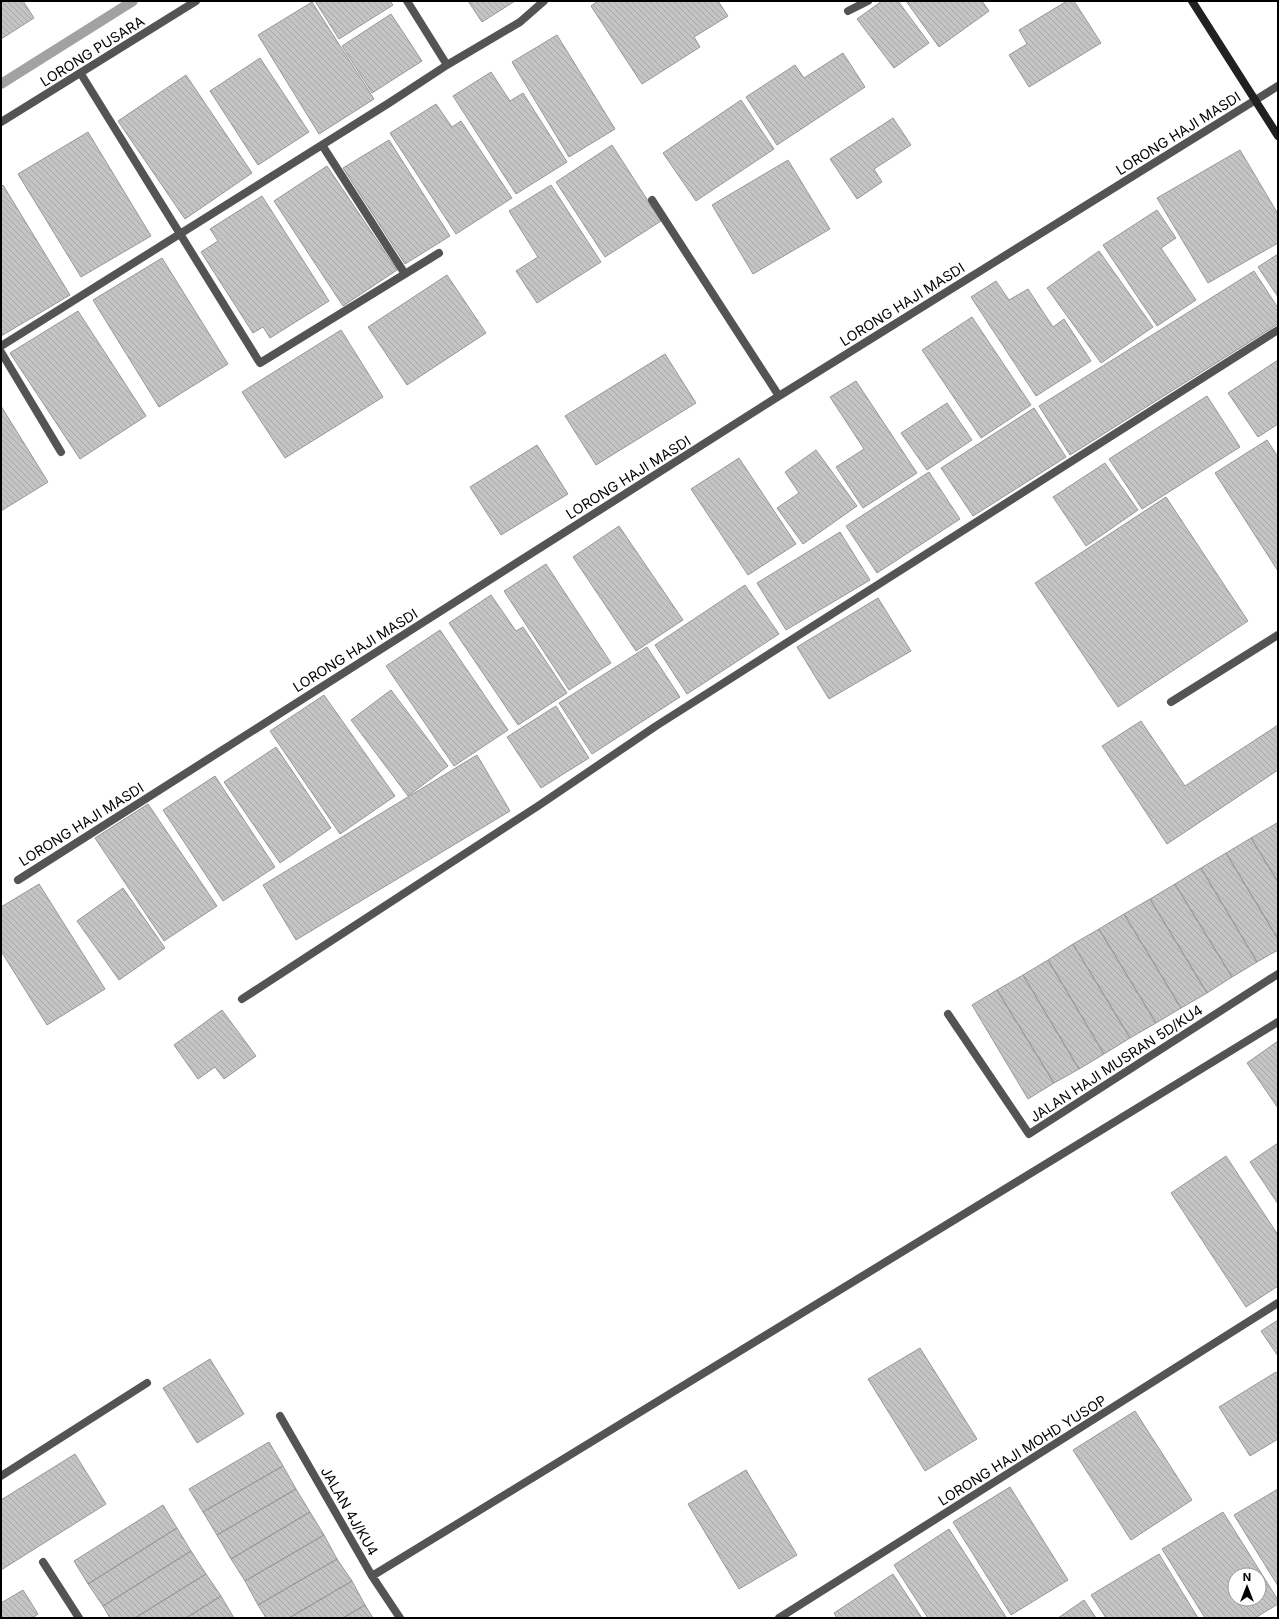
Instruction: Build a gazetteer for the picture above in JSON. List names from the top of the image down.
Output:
{
  "streets": {
    "street": [
      "LORONG PUSARA",
      "LORONG HAJI MASDI",
      "JALAN HAJI MUSRAN 5D/KU4",
      "LORONG HAJI MOHD YUSOP",
      "JALAN 4J/KU4"
    ]
  },
  "north": "top"
}
